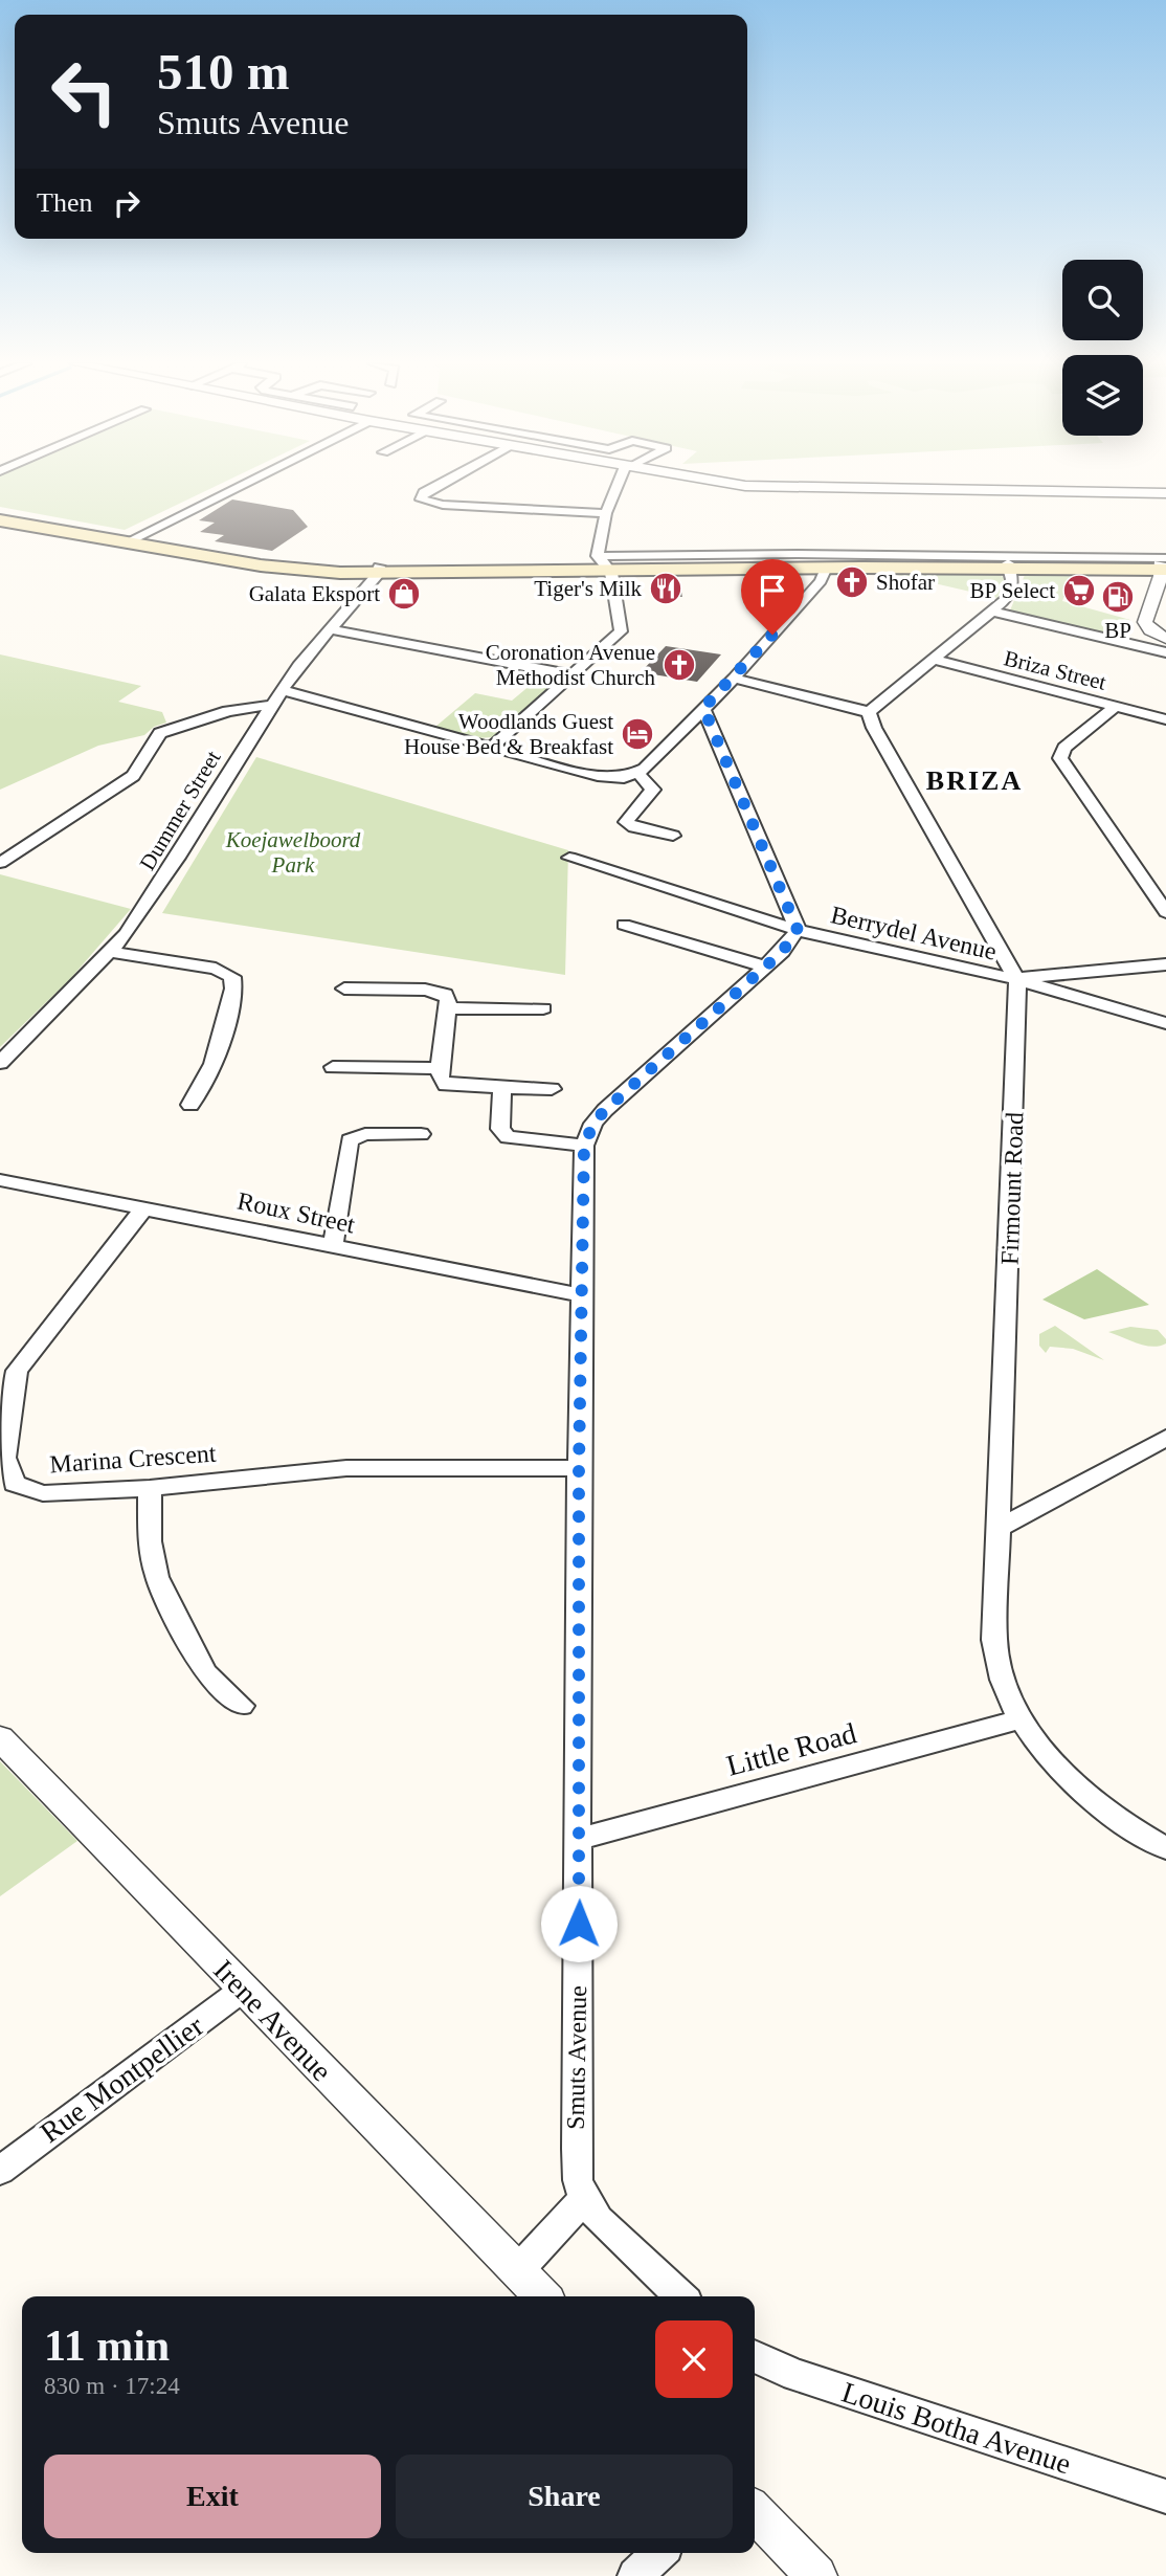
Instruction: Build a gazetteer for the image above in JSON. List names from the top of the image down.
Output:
{
  "streets": {
    "street": [
      "Briza Street",
      "Dummer Street",
      "Berrydel Avenue",
      "Firmount Road",
      "Roux Street",
      "Marina Crescent",
      "Little Road",
      "Irene Avenue",
      "Smuts Avenue",
      "Rue Montpellier",
      "Louis Botha Avenue"
    ]
  },
  "crossings": [
    ["Berrydel Avenue", "Firmount Road"],
    ["Berrydel Avenue", "Smuts Avenue"],
    ["Firmount Road", "Little Road"],
    ["Roux Street", "Marina Crescent"],
    ["Roux Street", "Smuts Avenue"],
    ["Marina Crescent", "Smuts Avenue"],
    ["Little Road", "Smuts Avenue"],
    ["Irene Avenue", "Rue Montpellier"]
  ],
  "districts": ["BRIZA"],
  "parks": ["Koejawelboord Park"],
  "places": {
    "church": ["Shofar", "Coronation Avenue Methodist Church"],
    "restaurant": ["Tiger's Milk"],
    "supermarket": ["BP Select"],
    "shop": ["Galata Eksport"],
    "fuel station": ["BP"],
    "hotel": ["Woodlands Guest House Bed & Breakfast"]
  },
  "page": {
    "turn": ["510 m", "Smuts Avenue"],
    "then": "Then",
    "heading": ["11 min", "830 m · 17:24"],
    "buttons": ["Exit", "Share"]
  }
}
